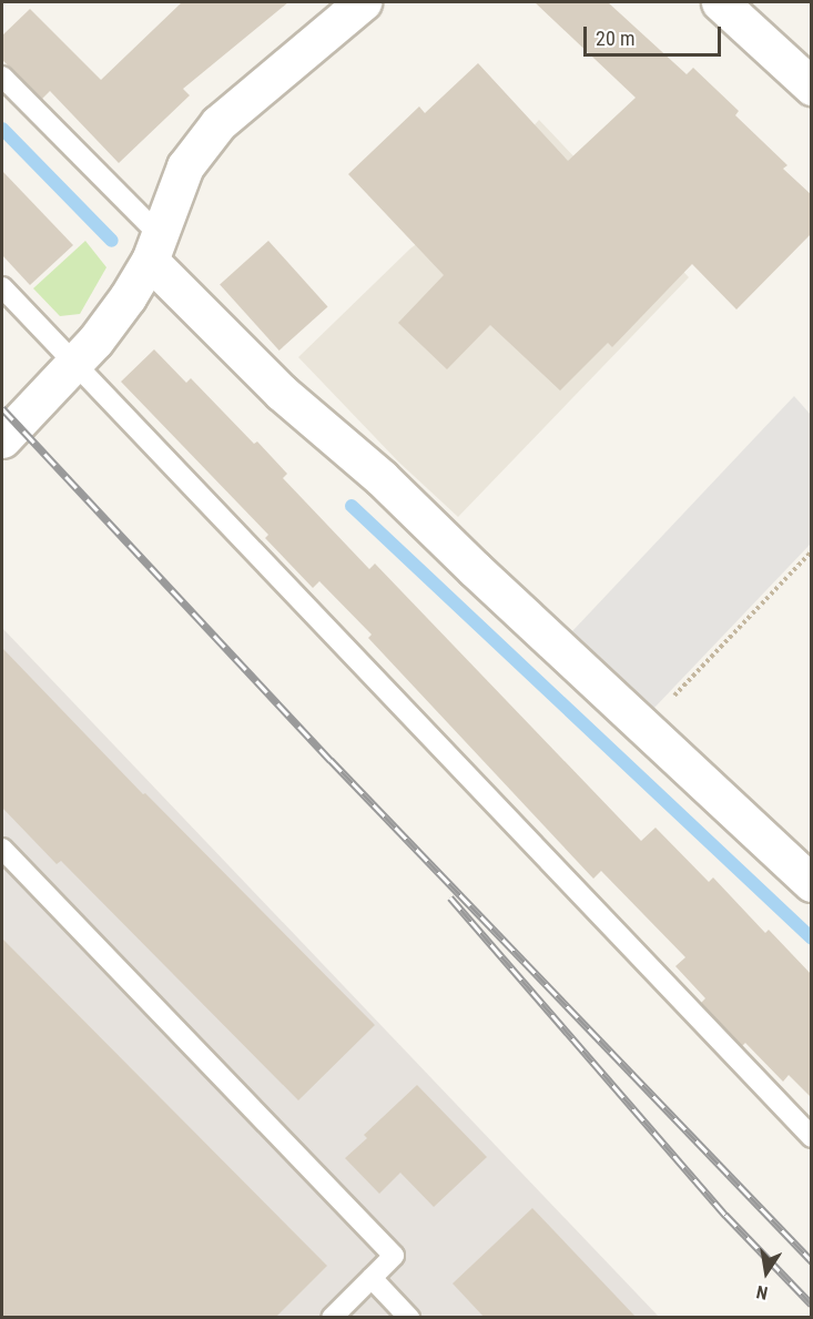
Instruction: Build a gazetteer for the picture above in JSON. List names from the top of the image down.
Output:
{
  "scale_bar": "20 m",
  "north": "bottom"
}
